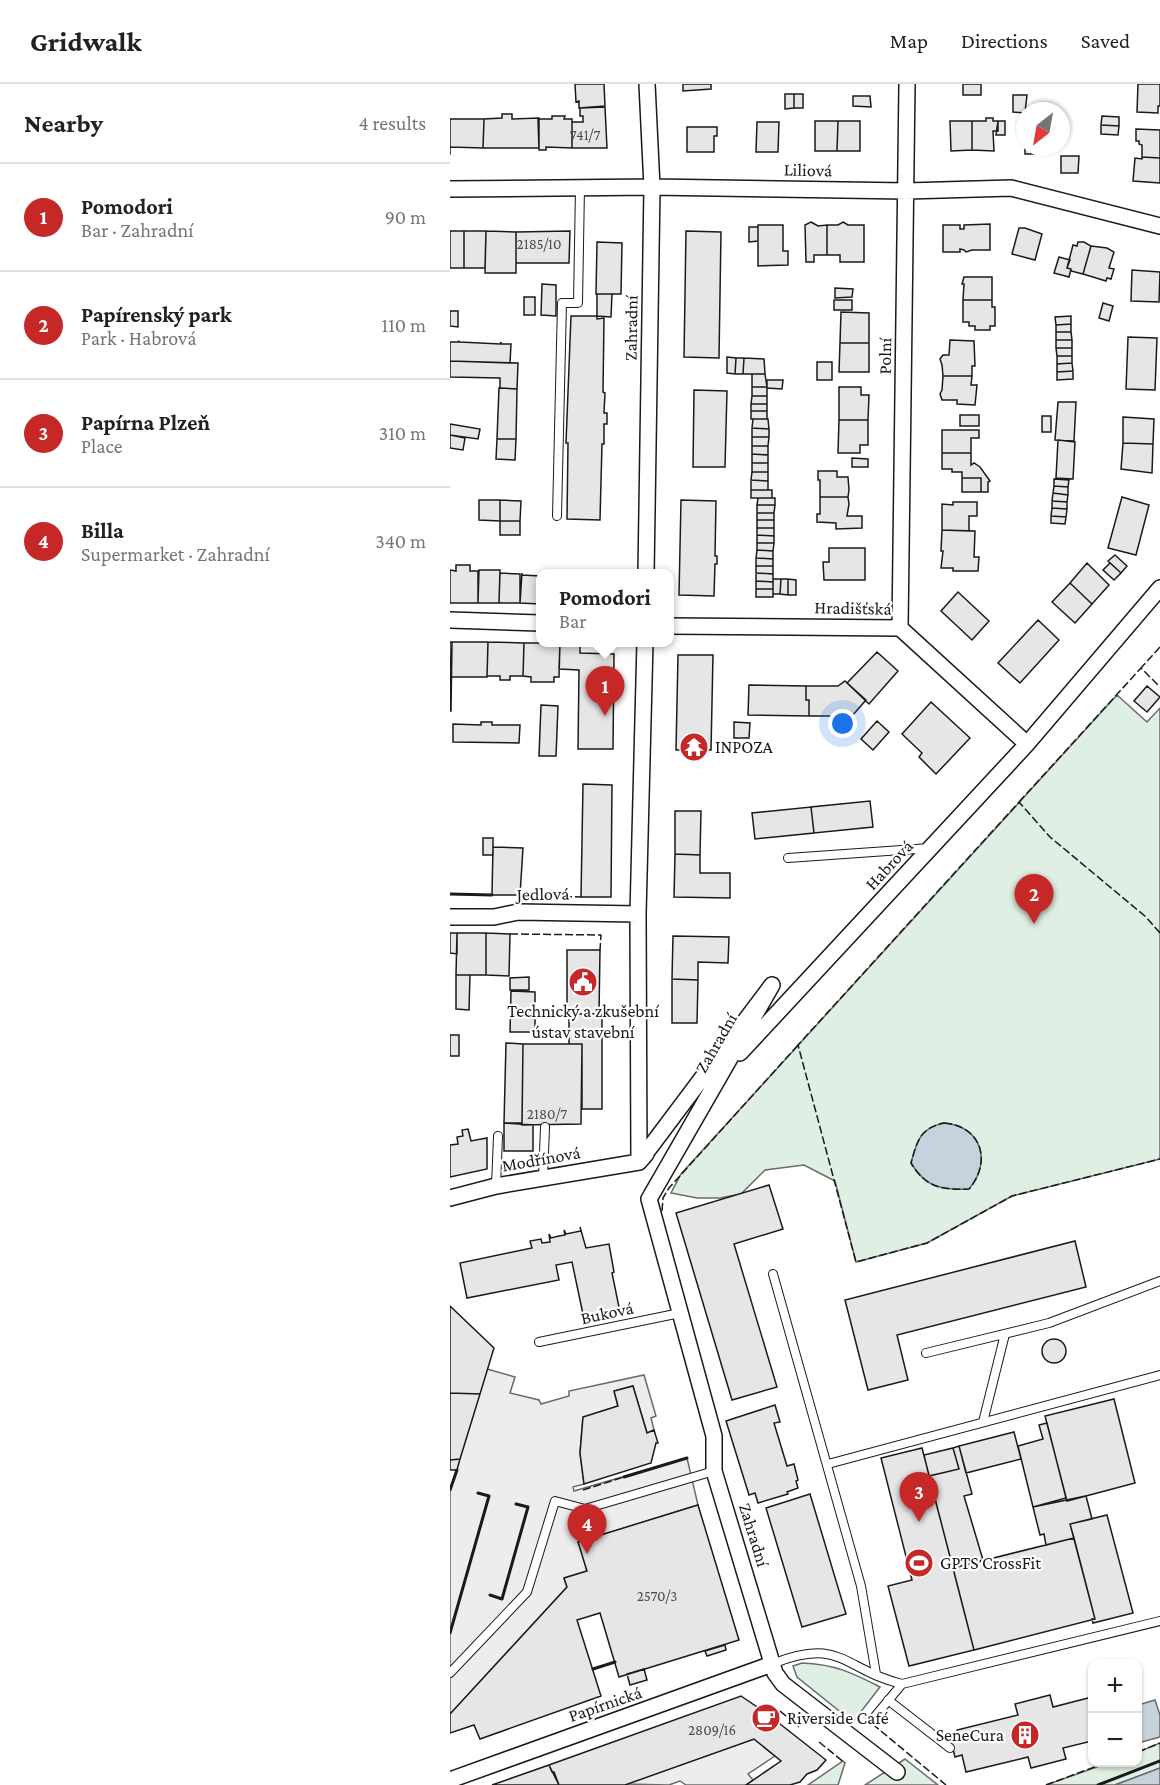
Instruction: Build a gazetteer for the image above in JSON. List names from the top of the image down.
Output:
{
  "streets": {
    "street": [
      "Liliová",
      "Zahradní",
      "Polní",
      "Hradišťská",
      "Habrová",
      "Jedlová",
      "Modřínová",
      "Papírnická"
    ],
    "lane": ["Buková"]
  },
  "crossings": [
    ["Liliová", "Zahradní"],
    ["Liliová", "Polní"],
    ["Zahradní", "Habrová"],
    ["Zahradní", "Modřínová"],
    ["Zahradní", "Buková"],
    ["Zahradní", "Papírnická"],
    ["Polní", "Hradišťská"],
    ["Hradišťská", "Habrová"],
    ["Habrová", "Modřínová"]
  ],
  "places": {
    "temple": ["INPOZA"],
    "public building": ["Technický a zkušební ústav stavební"],
    "sports": ["GPTS CrossFit"],
    "cafe": ["Riverside Café"],
    "building": ["SeneCura"]
  },
  "house_numbers": [
    "741/7",
    "2185/10",
    "2180/7",
    "2570/3",
    "2809/16"
  ],
  "north": "bottom left",
  "page": {
    "header": "Gridwalk",
    "nav": ["Map", "Directions", "Saved"],
    "heading": ["Nearby", "4 results"],
    "list": [
      {
        "mark": "1",
        "name": "Pomodori",
        "note": "Bar · Zahradní",
        "value": "90 m"
      },
      {
        "mark": "2",
        "name": "Papírenský park",
        "note": "Park · Habrová",
        "value": "110 m"
      },
      {
        "mark": "3",
        "name": "Papírna Plzeň",
        "note": "Place",
        "value": "310 m"
      },
      {
        "mark": "4",
        "name": "Billa",
        "note": "Supermarket · Zahradní",
        "value": "340 m"
      }
    ],
    "popup": ["Pomodori", "Bar"],
    "pins": [
      "1",
      "2",
      "3",
      "4"
    ],
    "map_buttons": ["+", "−"]
  }
}
